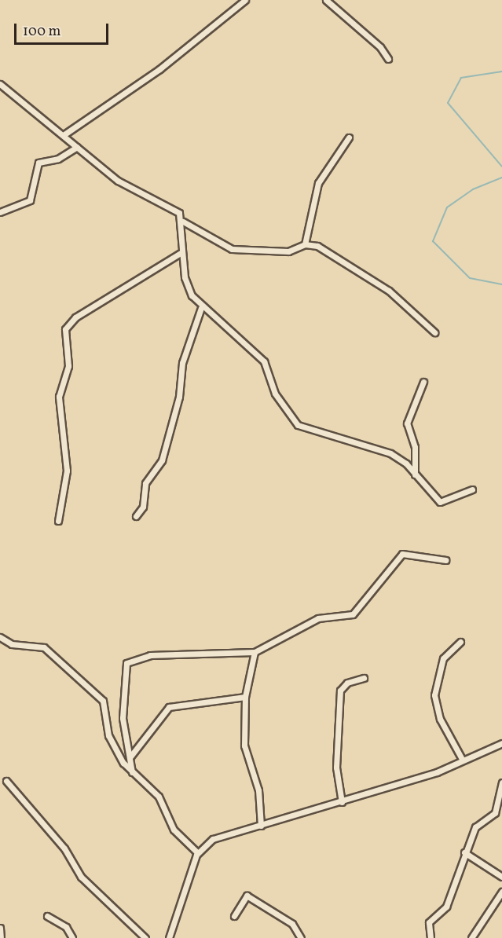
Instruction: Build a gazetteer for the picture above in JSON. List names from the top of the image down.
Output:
{
  "scale_bar": "100 m"
}
